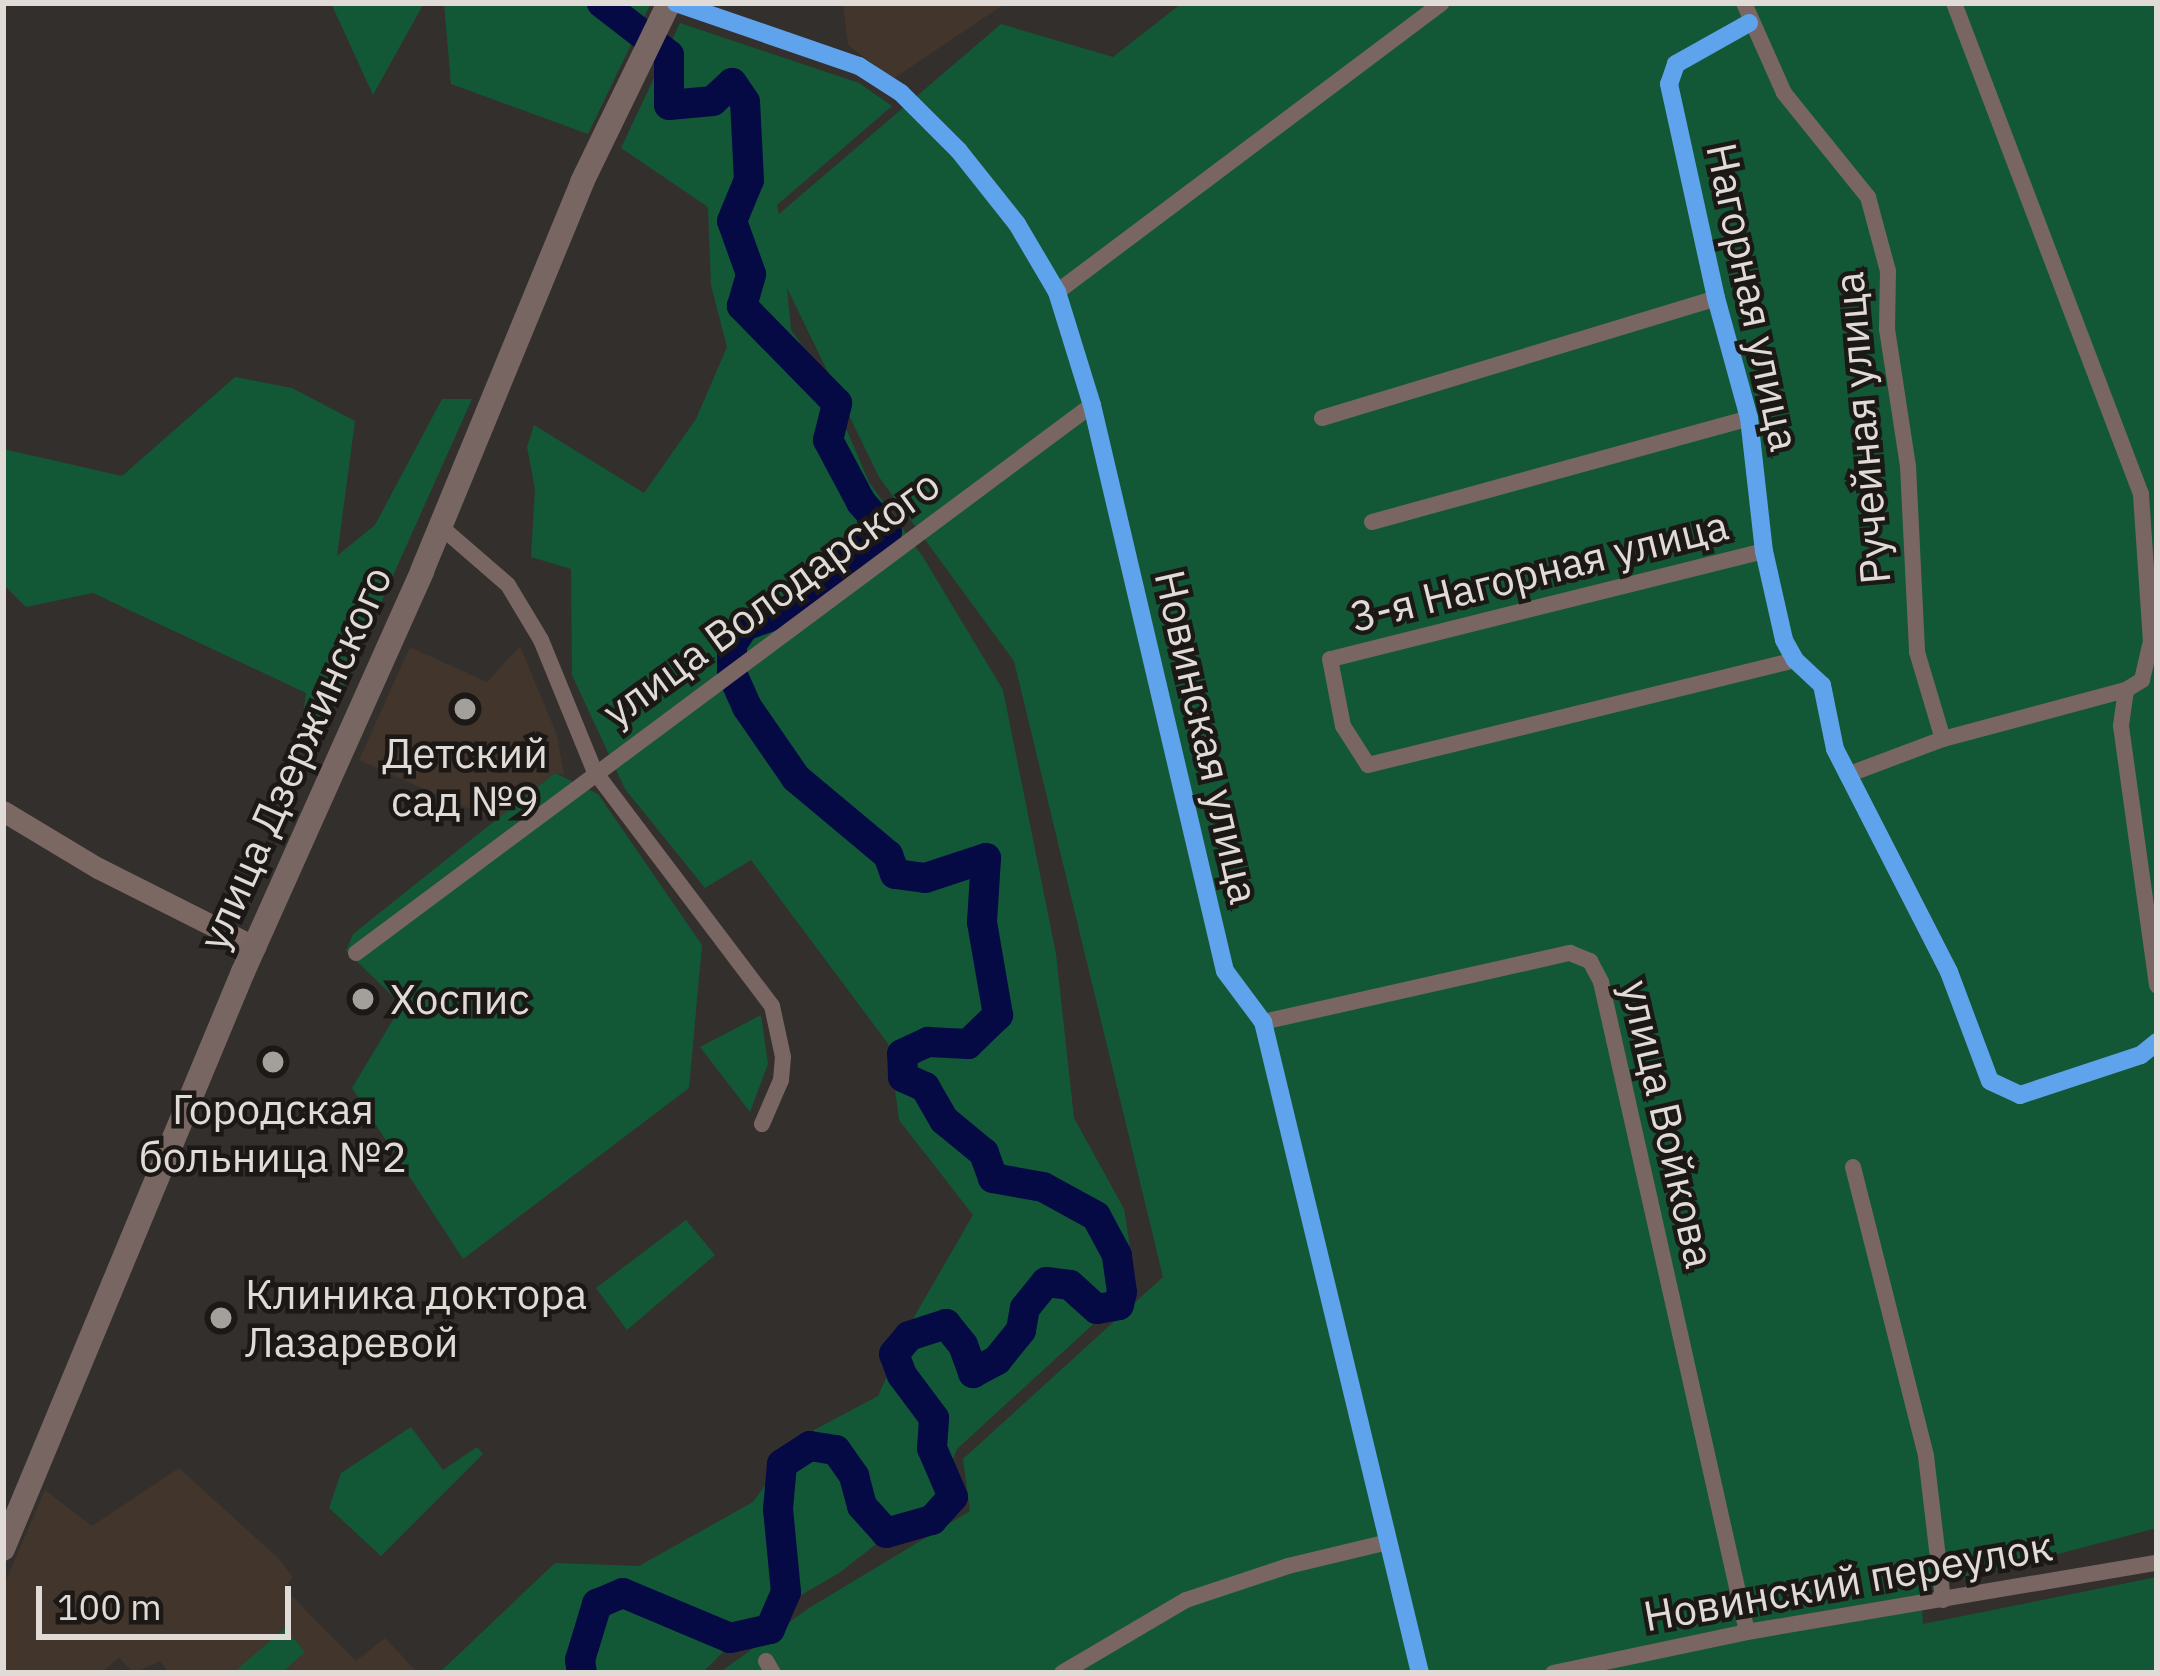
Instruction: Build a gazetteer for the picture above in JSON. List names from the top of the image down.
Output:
{
  "streets": {
    "main road": ["улица Дзержинского"],
    "street": [
      "Нагорная улица",
      "Ручейная улица",
      "3-я Нагорная улица",
      "улица Володарского",
      "Новинская улица",
      "улица Войкова",
      "Новинский переулок"
    ]
  },
  "crossings": [
    ["Нагорная улица", "Ручейная улица"],
    ["Нагорная улица", "3-я Нагорная улица"],
    ["улица Володарского", "Новинская улица"],
    ["Новинская улица", "улица Дзержинского"],
    ["Новинская улица", "улица Войкова"],
    ["улица Войкова", "Новинский переулок"]
  ],
  "places": [
    "Детский сад №9",
    "Хоспис",
    "Городская больница №2",
    "Клиника доктора Лазаревой"
  ],
  "scale_bar": "100 m"
}
